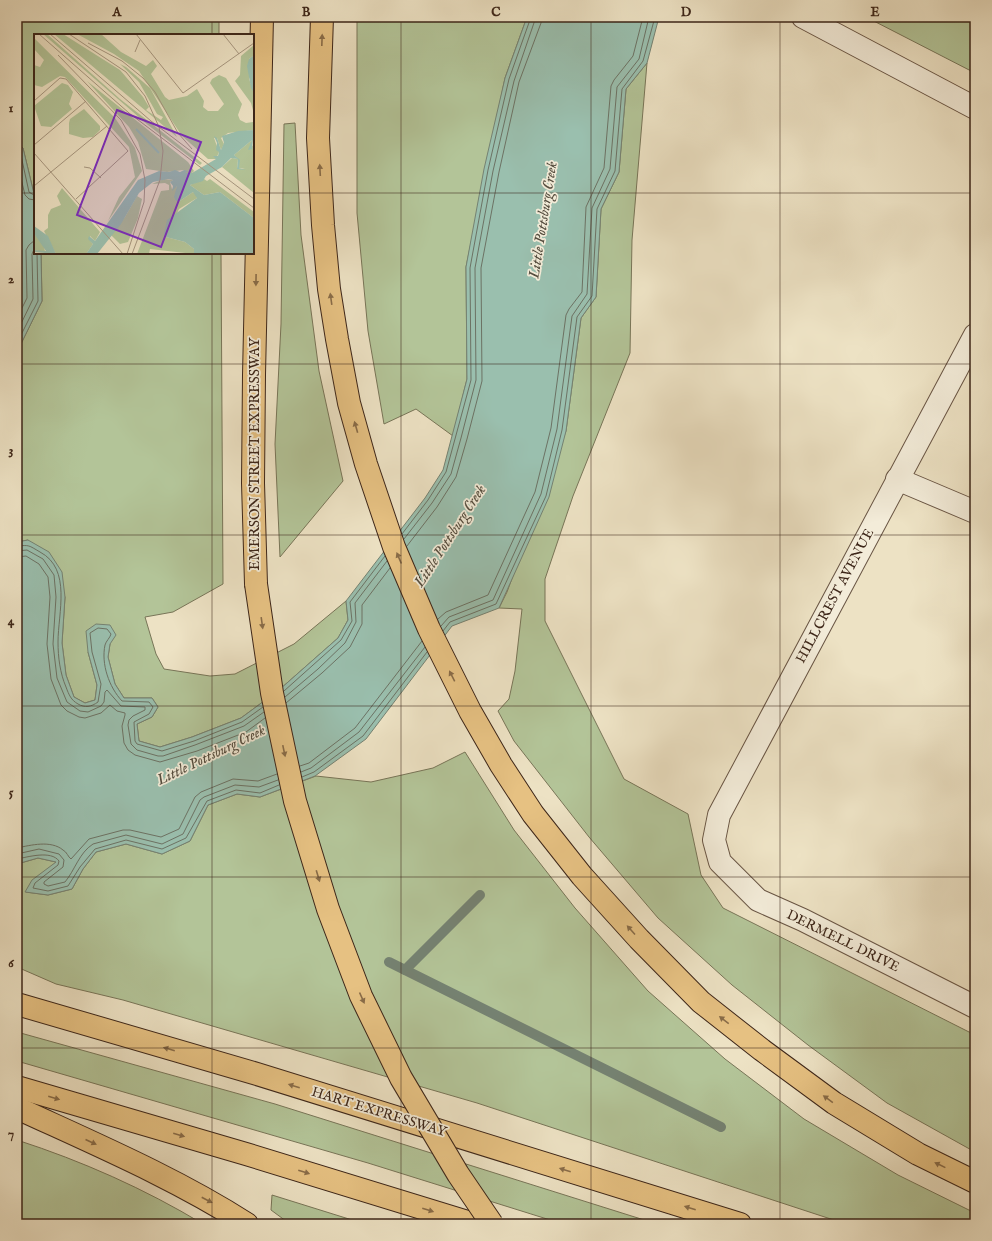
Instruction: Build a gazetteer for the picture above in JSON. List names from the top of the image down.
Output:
{
  "streets": {
    "highway": ["EMERSON STREET EXPRESSWAY", "HART EXPRESSWAY"],
    "street": ["HILLCREST AVENUE", "DERMELL DRIVE"]
  },
  "crossings": [
    ["HILLCREST AVENUE", "DERMELL DRIVE"]
  ],
  "one_way": ["EMERSON STREET EXPRESSWAY"],
  "water": ["Little Pottsburg Creek"],
  "grid": {
    "columns": [
      "A",
      "B",
      "C",
      "D",
      "E"
    ],
    "rows": [
      "1",
      "2",
      "3",
      "4",
      "5",
      "6",
      "7"
    ]
  }
}
